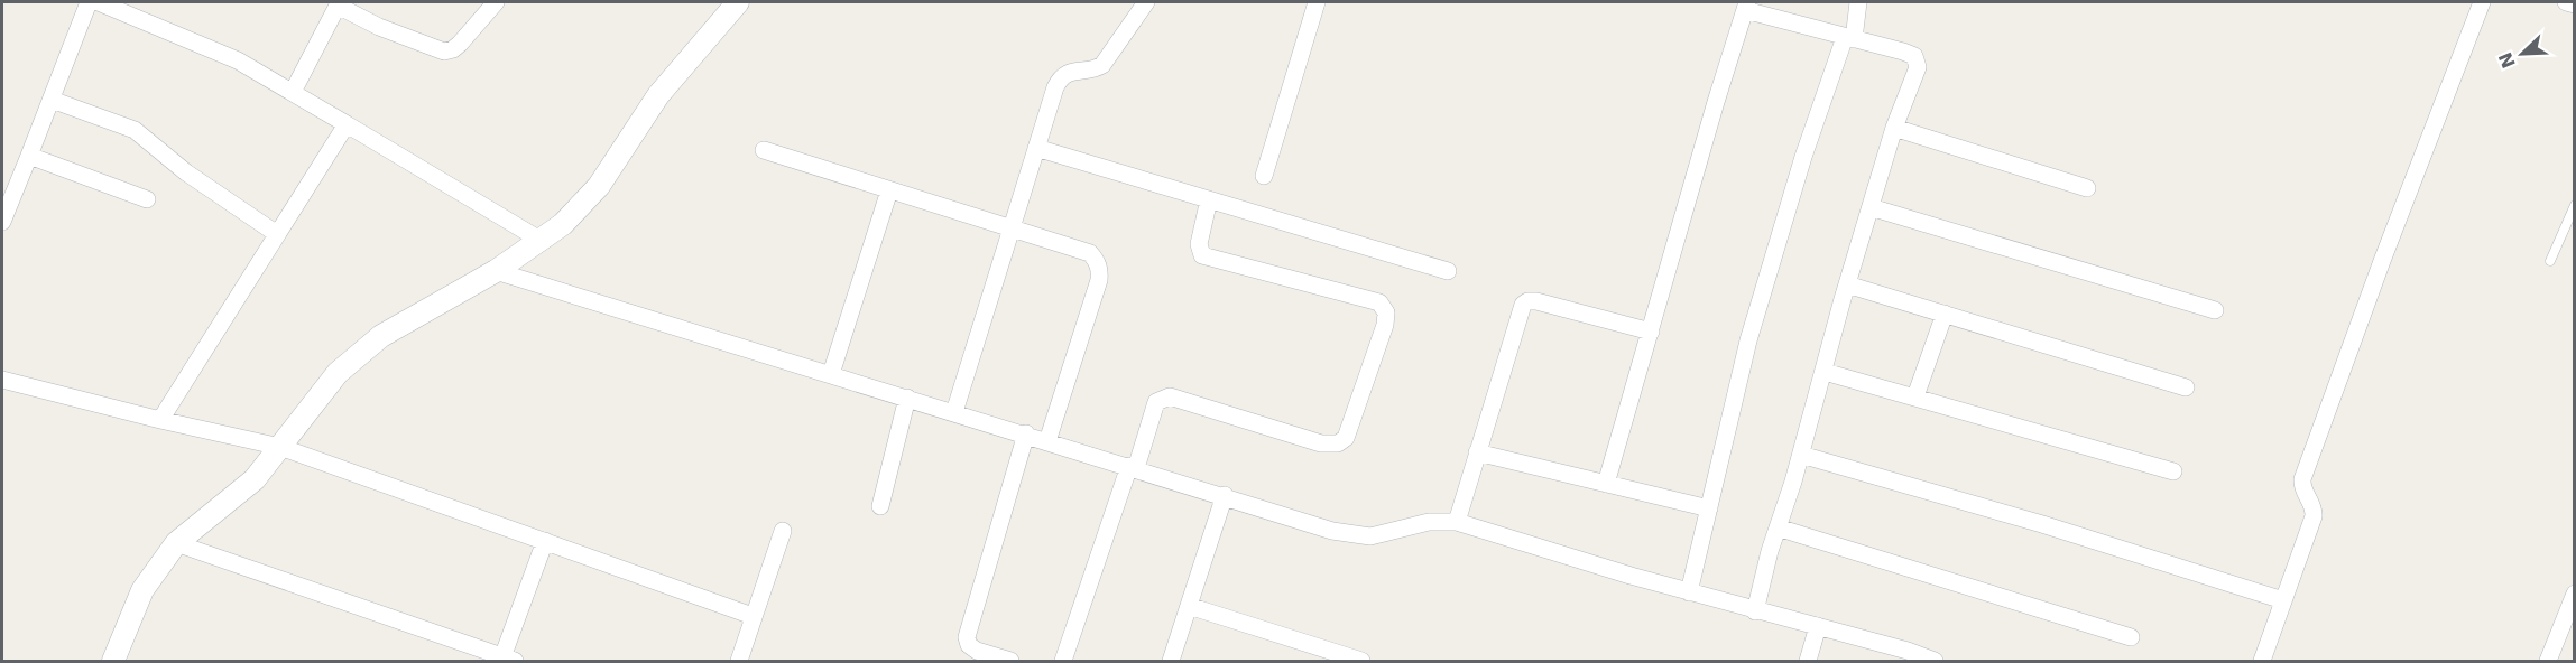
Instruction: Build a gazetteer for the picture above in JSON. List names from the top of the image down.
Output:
{
  "north": "bottom left"
}
